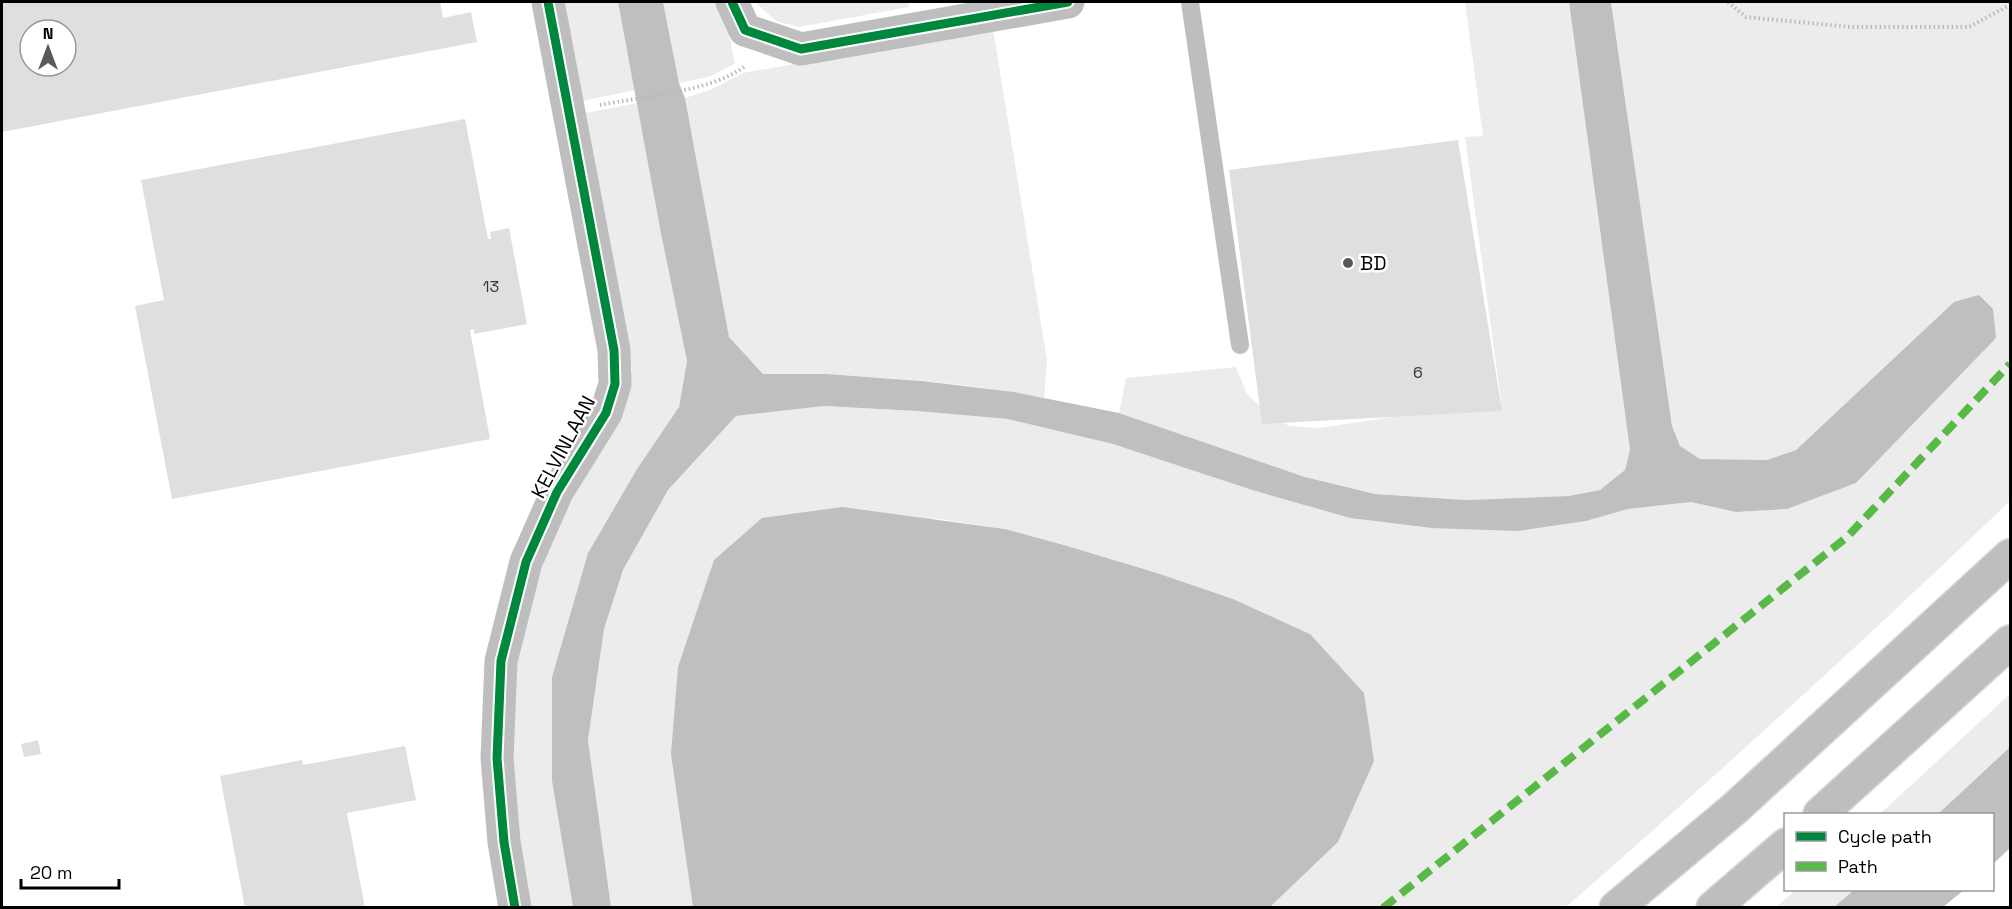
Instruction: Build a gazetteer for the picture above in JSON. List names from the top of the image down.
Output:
{
  "streets": {
    "main road": ["KELVINLAAN"]
  },
  "places": ["BD"],
  "house_numbers": ["13", "6"],
  "legend": ["Cycle path", "Path"],
  "scale_bar": "20 m",
  "north": "top"
}
